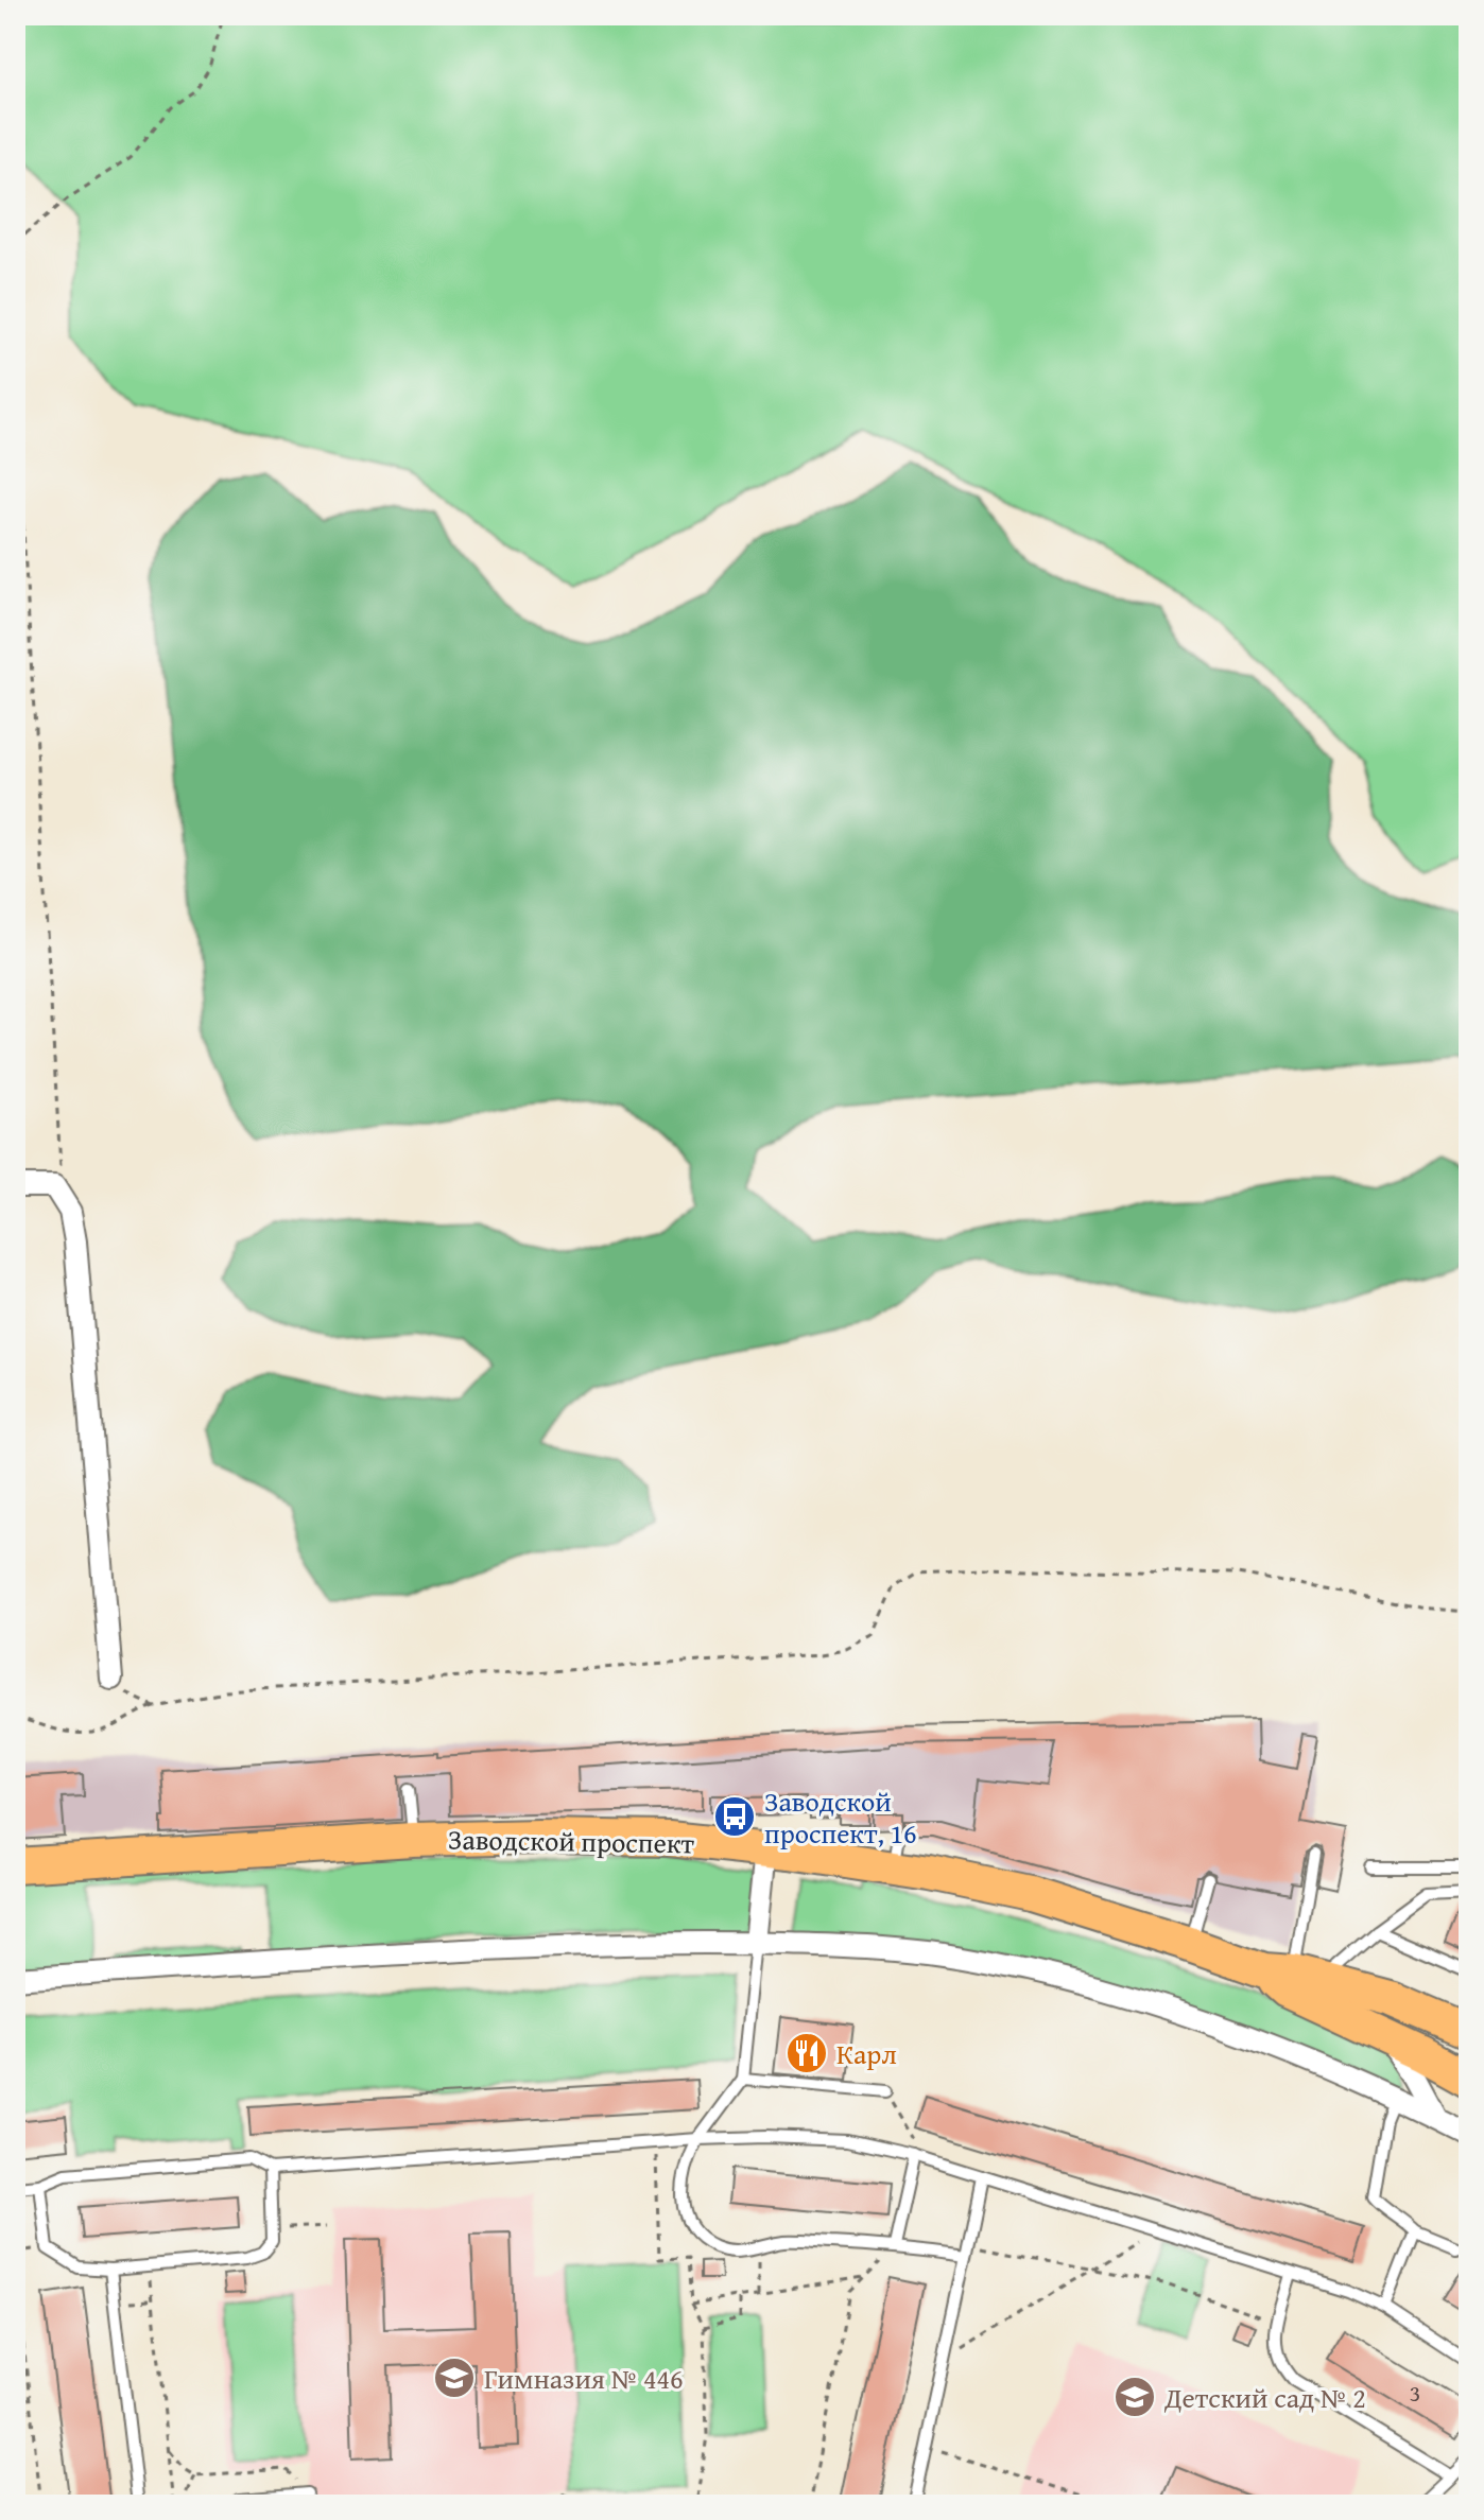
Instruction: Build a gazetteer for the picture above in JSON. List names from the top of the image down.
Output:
{
  "streets": {
    "main road": ["Заводской проспект"]
  },
  "places": {
    "bus stop": ["Заводской проспект, 16"],
    "restaurant": ["Карл"],
    "school or university": ["Гимназия № 446", "Детский сад № 2"]
  },
  "house_numbers": ["3"]
}
